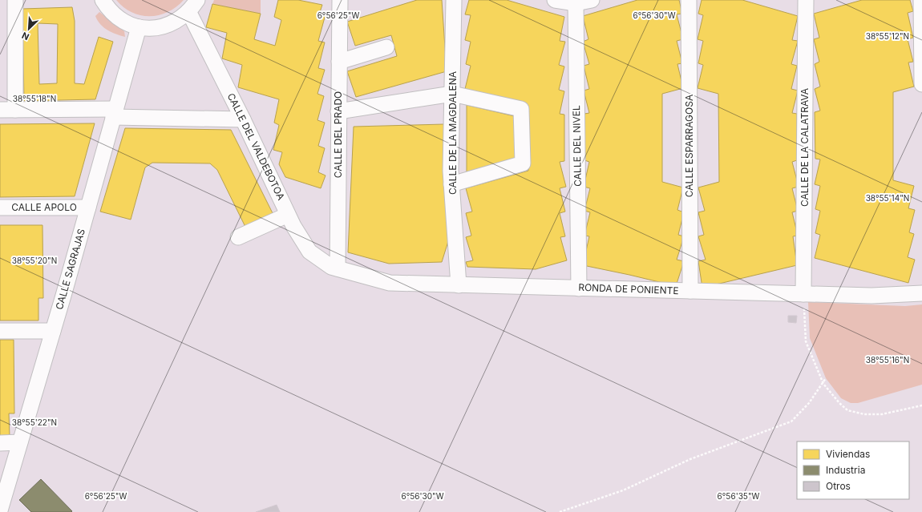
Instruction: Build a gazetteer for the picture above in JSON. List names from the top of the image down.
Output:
{
  "streets": {
    "street": [
      "CALLE DE LA MAGDALENA",
      "CALLE DEL PRADO",
      "CALLE DEL NIVEL",
      "CALLE ESPARRAGOSA",
      "CALLE DEL VALDEBOTOA",
      "CALLE DE LA CALATRAVA",
      "CALLE APOLO",
      "CALLE SAGRAJAS",
      "RONDA DE PONIENTE"
    ]
  },
  "crossings": [
    ["CALLE DE LA MAGDALENA", "RONDA DE PONIENTE"],
    ["CALLE DEL PRADO", "CALLE DEL VALDEBOTOA"],
    ["CALLE DEL PRADO", "RONDA DE PONIENTE"],
    ["CALLE DEL NIVEL", "RONDA DE PONIENTE"],
    ["CALLE ESPARRAGOSA", "RONDA DE PONIENTE"],
    ["CALLE DEL VALDEBOTOA", "RONDA DE PONIENTE"],
    ["CALLE DE LA CALATRAVA", "RONDA DE PONIENTE"],
    ["CALLE APOLO", "CALLE SAGRAJAS"]
  ],
  "legend": ["Viviendas", "Industria", "Otros"],
  "north": "bottom left",
  "coordinates": [
    "6°56'25\"W",
    "6°56'30\"W",
    "38°55'12\"N",
    "38°55'18\"N",
    "38°55'14\"N",
    "38°55'20\"N",
    "38°55'16\"N",
    "38°55'22\"N",
    "6°56'35\"W"
  ]
}
